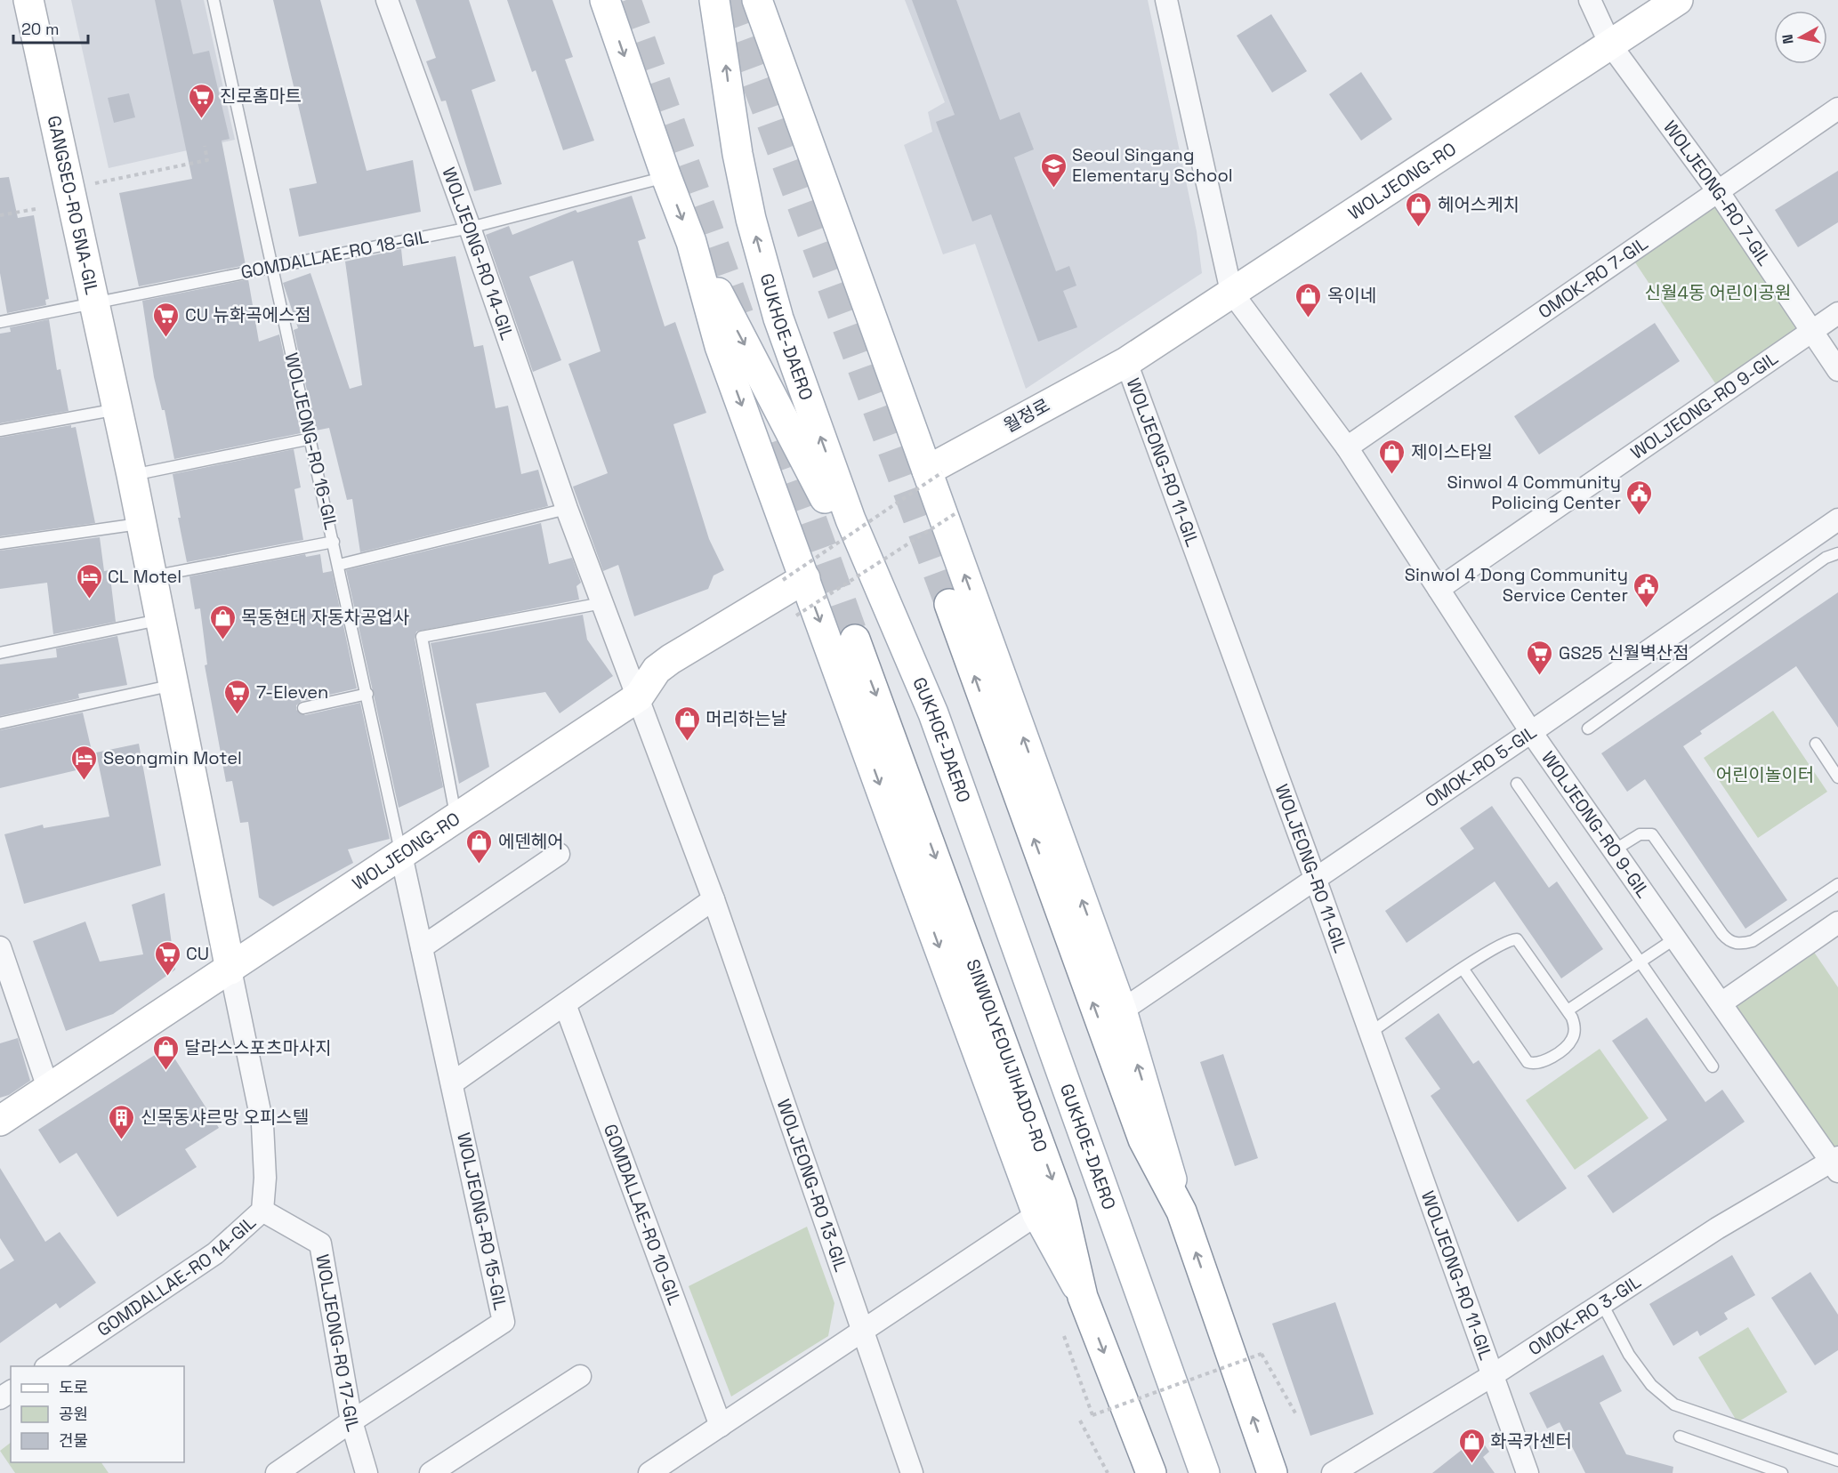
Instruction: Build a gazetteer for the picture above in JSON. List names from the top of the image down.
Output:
{
  "streets": {
    "main road": [
      "WOLJEONG-RO",
      "GANGSEO-RO 5NA-GIL",
      "GUKHOE-DAERO",
      "월정로",
      "SINWOLYEOUIJIHADO-RO"
    ],
    "street": [
      "WOLJEONG-RO 7-GIL",
      "WOLJEONG-RO 14-GIL",
      "OMOK-RO 7-GIL",
      "WOLJEONG-RO 9-GIL",
      "WOLJEONG-RO 11-GIL",
      "OMOK-RO 5-GIL",
      "WOLJEONG-RO 13-GIL",
      "GOMDALLAE-RO 10-GIL",
      "WOLJEONG-RO 15-GIL",
      "GOMDALLAE-RO 14-GIL",
      "OMOK-RO 3-GIL",
      "WOLJEONG-RO 17-GIL"
    ],
    "lane": ["GOMDALLAE-RO 18-GIL", "WOLJEONG-RO 16-GIL"]
  },
  "crossings": [
    ["WOLJEONG-RO", "WOLJEONG-RO 7-GIL"],
    ["WOLJEONG-RO", "GANGSEO-RO 5NA-GIL"],
    ["WOLJEONG-RO", "WOLJEONG-RO 14-GIL"],
    ["WOLJEONG-RO", "WOLJEONG-RO 9-GIL"],
    ["WOLJEONG-RO", "월정로"],
    ["WOLJEONG-RO", "WOLJEONG-RO 16-GIL"],
    ["WOLJEONG-RO", "WOLJEONG-RO 11-GIL"],
    ["WOLJEONG-RO", "WOLJEONG-RO 13-GIL"],
    ["WOLJEONG-RO", "WOLJEONG-RO 15-GIL"],
    ["WOLJEONG-RO", "GOMDALLAE-RO 14-GIL"],
    ["WOLJEONG-RO 7-GIL", "OMOK-RO 7-GIL"],
    ["WOLJEONG-RO 7-GIL", "WOLJEONG-RO 9-GIL"],
    ["GANGSEO-RO 5NA-GIL", "GOMDALLAE-RO 18-GIL"],
    ["GANGSEO-RO 5NA-GIL", "GOMDALLAE-RO 14-GIL"],
    ["GOMDALLAE-RO 18-GIL", "WOLJEONG-RO 14-GIL"],
    ["GOMDALLAE-RO 18-GIL", "WOLJEONG-RO 16-GIL"],
    ["WOLJEONG-RO 14-GIL", "WOLJEONG-RO 13-GIL"],
    ["OMOK-RO 7-GIL", "WOLJEONG-RO 9-GIL"],
    ["WOLJEONG-RO 9-GIL", "OMOK-RO 5-GIL"],
    ["WOLJEONG-RO 9-GIL", "OMOK-RO 3-GIL"],
    ["월정로", "WOLJEONG-RO 11-GIL"],
    ["WOLJEONG-RO 16-GIL", "WOLJEONG-RO 15-GIL"],
    ["WOLJEONG-RO 11-GIL", "OMOK-RO 5-GIL"],
    ["WOLJEONG-RO 11-GIL", "OMOK-RO 3-GIL"],
    ["WOLJEONG-RO 15-GIL", "WOLJEONG-RO 17-GIL"],
    ["GOMDALLAE-RO 14-GIL", "WOLJEONG-RO 17-GIL"]
  ],
  "parks": ["신월4동 어린이공원", "어린이놀이터"],
  "places": {
    "supermarket": [
      "진로홈마트",
      "CU 뉴화곡에스점",
      "GS25 신월벽산점",
      "7-Eleven",
      "CU"
    ],
    "school or university": ["Seoul Singang Elementary School"],
    "shop": [
      "헤어스케치",
      "옥이네",
      "제이스타일",
      "목동현대 자동차공업사",
      "머리하는날",
      "에덴헤어",
      "달라스스포츠마사지",
      "화곡카센터"
    ],
    "public building": ["Sinwol 4 Community Policing Center", "Sinwol 4 Dong Community Service Center"],
    "hotel": ["CL Motel", "Seongmin Motel"],
    "building": ["신목동샤르망 오피스텔"]
  },
  "legend": ["도로", "공원", "건물"],
  "scale_bar": "20 m",
  "north": "left"
}
